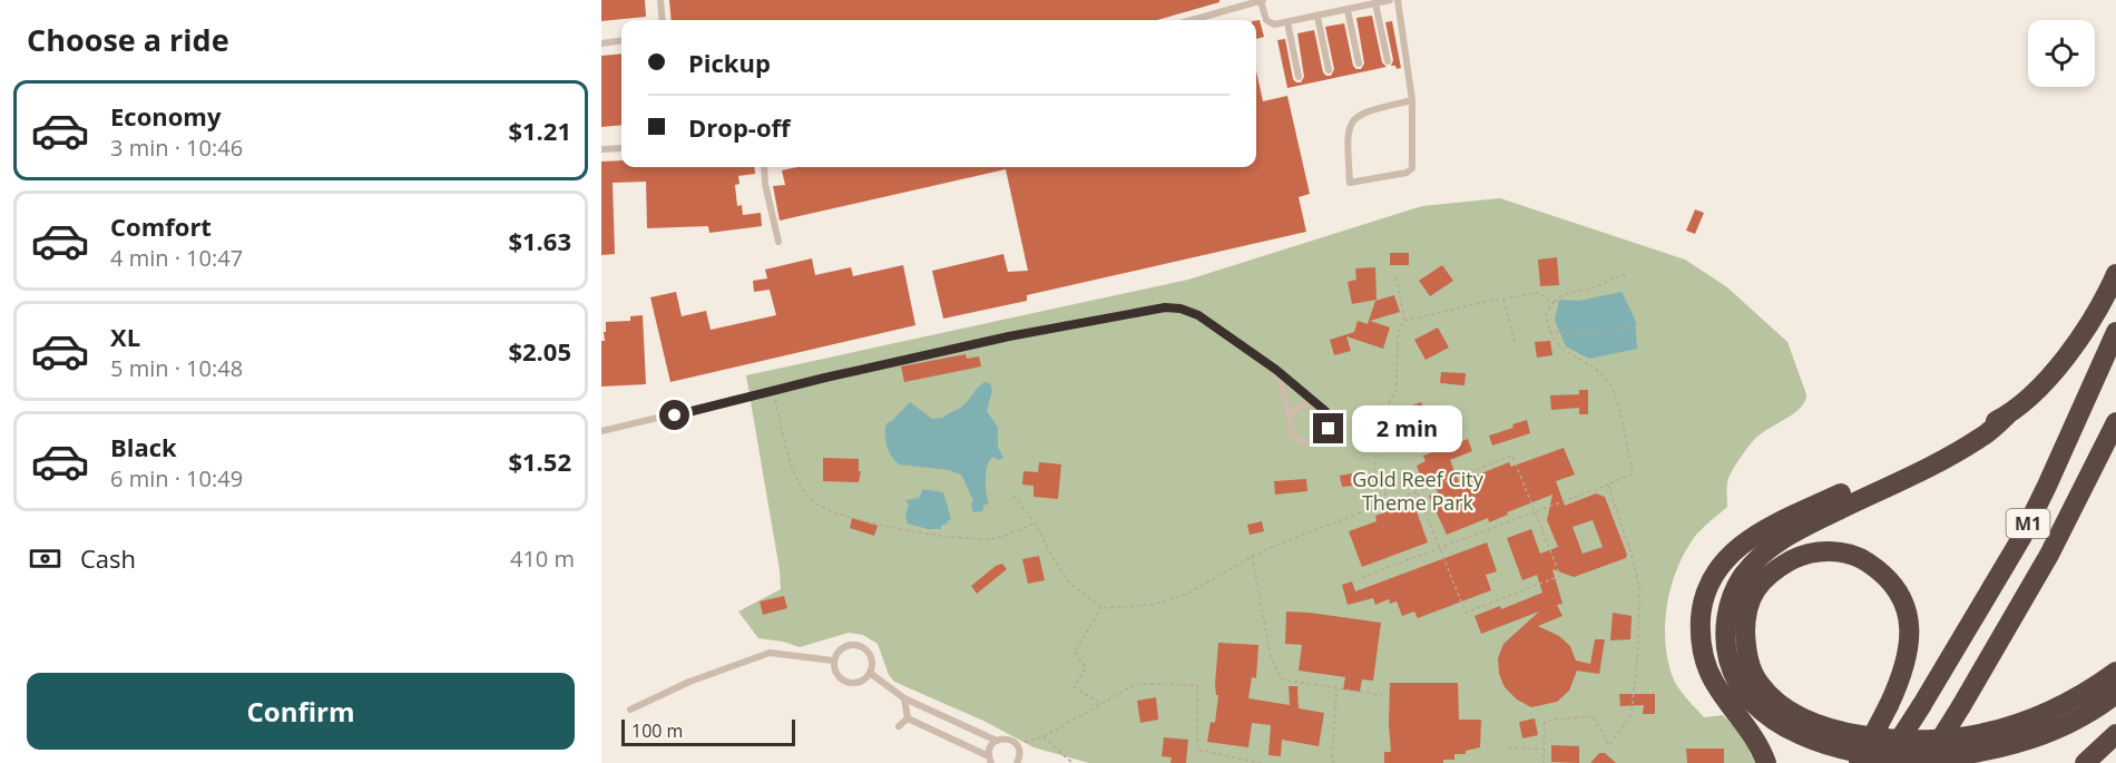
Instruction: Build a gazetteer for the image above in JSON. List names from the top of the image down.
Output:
{
  "streets": {
    "highway": ["M1"]
  },
  "parks": ["Gold Reef City Theme Park"],
  "scale_bar": "100 m",
  "page": {
    "heading": "Choose a ride",
    "banner": ["Pickup", "Drop-off"],
    "list": [
      {
        "name": "Economy",
        "note": "3 min · 10:46",
        "value": "$1.21"
      },
      {
        "name": "Comfort",
        "note": "4 min · 10:47",
        "value": "$1.63"
      },
      {
        "name": "XL",
        "note": "5 min · 10:48",
        "value": "$2.05"
      },
      {
        "name": "Black",
        "note": "6 min · 10:49",
        "value": "$1.52"
      }
    ],
    "bubble": "2 min",
    "pay": ["Cash", "410 m"],
    "buttons": "Confirm",
    "scale": "100 m"
  }
}
